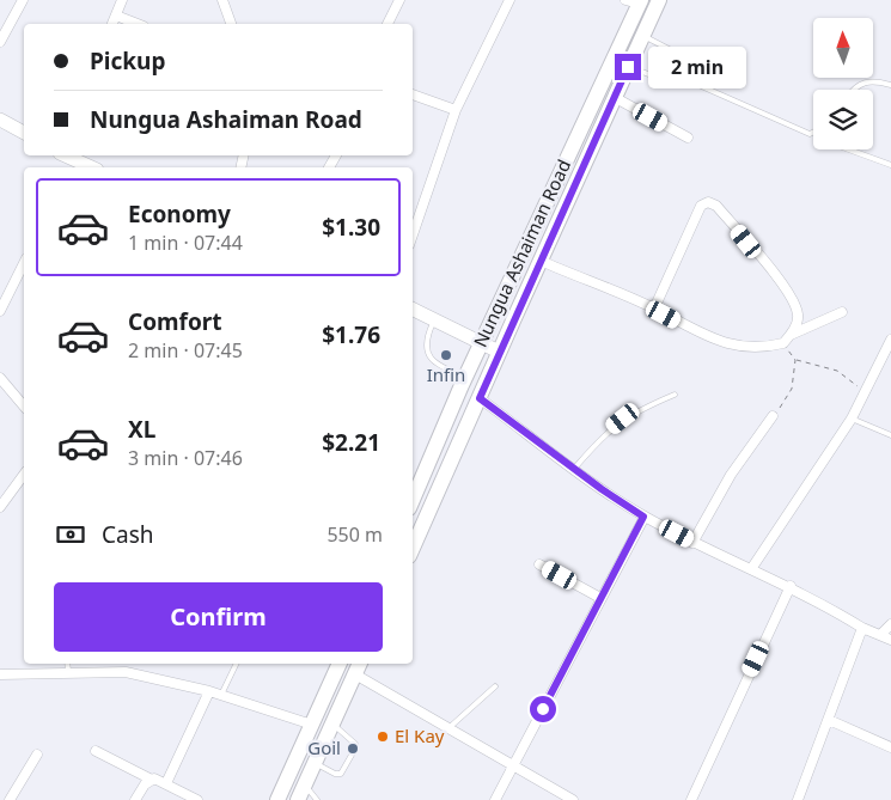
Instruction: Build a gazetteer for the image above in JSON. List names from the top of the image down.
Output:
{
  "streets": {
    "main road": ["Nungua Ashaiman Road"]
  },
  "places": ["Infin", "El Kay", "Goil"],
  "north": "top",
  "page": {
    "banner": ["Pickup", "Nungua Ashaiman Road"],
    "bubble": "2 min",
    "list": [
      {
        "name": "Economy",
        "note": "1 min · 07:44",
        "value": "$1.30"
      },
      {
        "name": "Comfort",
        "note": "2 min · 07:45",
        "value": "$1.76"
      },
      {
        "name": "XL",
        "note": "3 min · 07:46",
        "value": "$2.21"
      }
    ],
    "pay": ["Cash", "550 m"],
    "buttons": "Confirm"
  }
}
